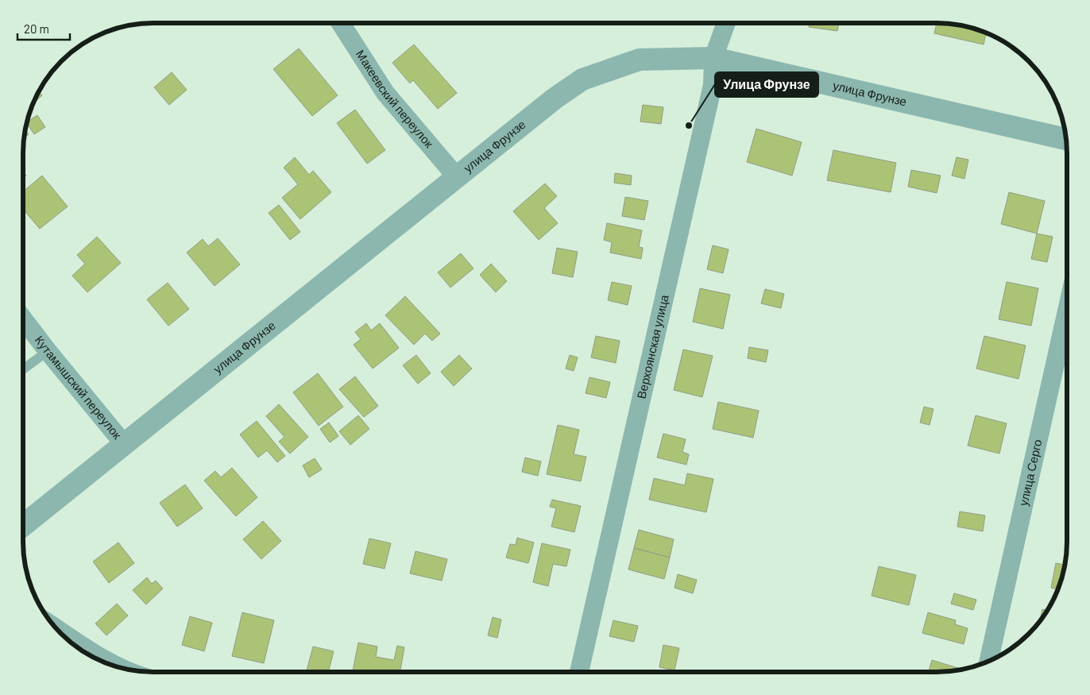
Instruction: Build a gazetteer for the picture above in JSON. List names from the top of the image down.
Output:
{
  "streets": {
    "street": [
      "улица Фрунзе",
      "Макеевский переулок",
      "Верхоянская улица",
      "Кутамышский переулок",
      "улица Серго"
    ]
  },
  "crossings": [
    ["улица Фрунзе", "Макеевский переулок"],
    ["улица Фрунзе", "Верхоянская улица"],
    ["улица Фрунзе", "Кутамышский переулок"]
  ],
  "places": ["Улица Фрунзе"],
  "scale_bar": "20 m"
}
